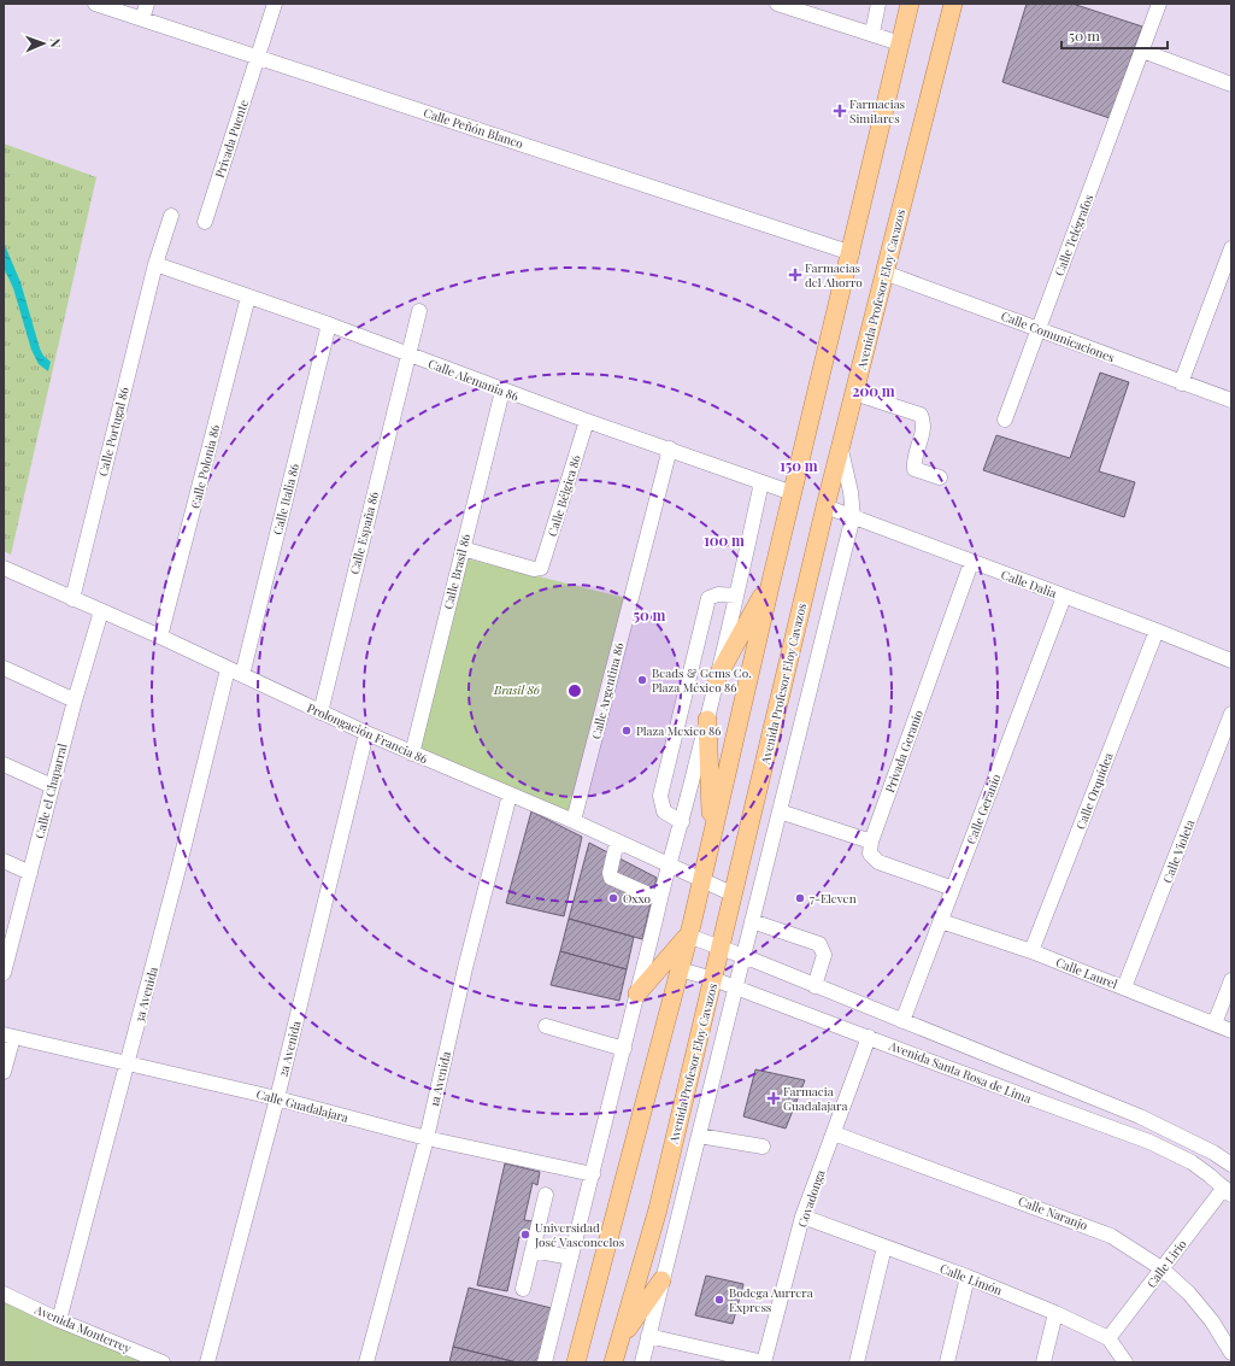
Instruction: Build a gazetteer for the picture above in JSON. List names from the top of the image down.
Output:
{
  "streets": {
    "main road": ["Avenida Profesor Eloy Cavazos"],
    "street": [
      "Calle Peñón Blanco",
      "Privada Puente",
      "Calle Telégrafos",
      "Calle Comunicaciones",
      "Calle Alemania 86",
      "Calle Portugal 86",
      "Calle Polonia 86",
      "Calle Bélgica 86",
      "Calle Italia 86",
      "Calle España 86",
      "Calle Brasil 86",
      "Calle Dalia",
      "Calle Argentina 86",
      "Prolongación Francia 86",
      "Privada Geranio",
      "Calle el Chaparral",
      "Calle Orquídea",
      "Calle Geranio",
      "Calle Violeta",
      "Calle Laurel",
      "3a Avenida",
      "2a Avenida",
      "Avenida Santa Rosa de Lima",
      "1a Avenida",
      "Calle Guadalajara",
      "Covadonga",
      "Calle Naranjo",
      "Calle Lirio",
      "Calle Limón",
      "Avenida Monterrey"
    ]
  },
  "crossings": [
    ["Calle Peñón Blanco", "Privada Puente"],
    ["Calle Telégrafos", "Calle Comunicaciones"],
    ["Avenida Profesor Eloy Cavazos", "Calle Comunicaciones"],
    ["Avenida Profesor Eloy Cavazos", "Calle Dalia"],
    ["Avenida Profesor Eloy Cavazos", "Prolongación Francia 86"],
    ["Avenida Profesor Eloy Cavazos", "Avenida Santa Rosa de Lima"],
    ["Calle Alemania 86", "Calle Portugal 86"],
    ["Calle Alemania 86", "Calle Polonia 86"],
    ["Calle Alemania 86", "Calle Bélgica 86"],
    ["Calle Alemania 86", "Calle Italia 86"],
    ["Calle Alemania 86", "Calle España 86"],
    ["Calle Alemania 86", "Calle Brasil 86"],
    ["Calle Alemania 86", "Calle Argentina 86"],
    ["Calle Portugal 86", "Prolongación Francia 86"],
    ["Calle Polonia 86", "Prolongación Francia 86"],
    ["Calle Bélgica 86", "Calle Brasil 86"],
    ["Calle Italia 86", "Prolongación Francia 86"],
    ["Calle España 86", "Prolongación Francia 86"],
    ["Calle Brasil 86", "Prolongación Francia 86"],
    ["Calle Dalia", "Privada Geranio"],
    ["Calle Dalia", "Calle Orquídea"],
    ["Calle Dalia", "Calle Geranio"],
    ["Calle Argentina 86", "Prolongación Francia 86"],
    ["Prolongación Francia 86", "Calle el Chaparral"],
    ["Prolongación Francia 86", "3a Avenida"],
    ["Prolongación Francia 86", "2a Avenida"],
    ["Prolongación Francia 86", "1a Avenida"],
    ["Calle Orquídea", "Calle Laurel"],
    ["Calle Geranio", "Calle Laurel"],
    ["Calle Geranio", "Avenida Santa Rosa de Lima"],
    ["Calle Violeta", "Calle Laurel"],
    ["3a Avenida", "Calle Guadalajara"],
    ["3a Avenida", "Avenida Monterrey"],
    ["2a Avenida", "Calle Guadalajara"],
    ["Avenida Santa Rosa de Lima", "Covadonga"],
    ["Avenida Santa Rosa de Lima", "Calle Lirio"],
    ["1a Avenida", "Calle Guadalajara"],
    ["Covadonga", "Calle Naranjo"],
    ["Covadonga", "Calle Limón"],
    ["Calle Naranjo", "Calle Lirio"],
    ["Calle Lirio", "Calle Limón"]
  ],
  "parks": ["Brasil 86"],
  "places": {
    "health": ["Farmacias Similares", "Farmacias del Ahorro", "Farmacia Guadalajara"],
    "other": [
      "Beads & Gems Co. Plaza México 86",
      "Plaza Mexico 86",
      "Oxxo",
      "7-Eleven",
      "Universidad José Vasconcelos",
      "Bodega Aurrera Express"
    ]
  },
  "scale_bar": "50 m",
  "north": "right",
  "rings": [
    "200 m",
    "150 m",
    "100 m",
    "50 m"
  ]
}
